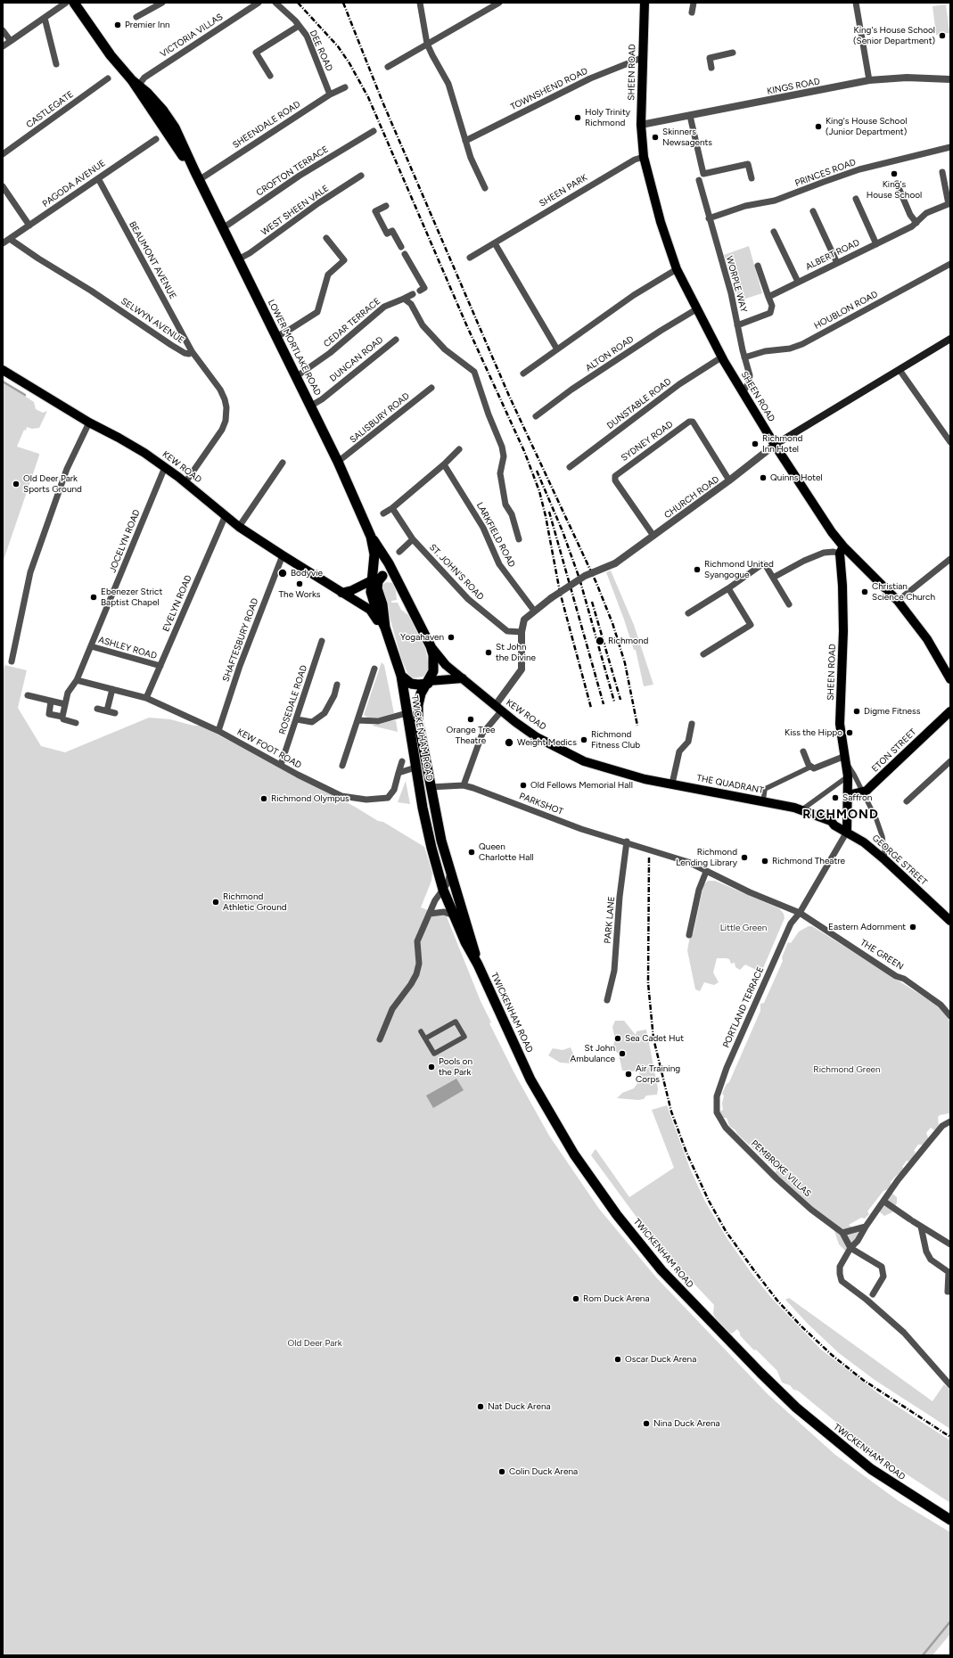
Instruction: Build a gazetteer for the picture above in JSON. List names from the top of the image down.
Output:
{
  "streets": {
    "highway": ["LOWER MORTLAKE ROAD", "TWICKENHAM ROAD"],
    "main road": [
      "SHEEN ROAD",
      "KEW ROAD",
      "CHURCH ROAD",
      "ETON STREET",
      "THE QUADRANT",
      "GEORGE STREET"
    ],
    "street": [
      "VICTORIA VILLAS",
      "DEE ROAD",
      "KINGS ROAD",
      "TOWNSHEND ROAD",
      "CASTLEGATE",
      "SHEENDALE ROAD",
      "CROFTON TERRACE",
      "PRINCES ROAD",
      "PAGODA AVENUE",
      "SHEEN PARK",
      "WEST SHEEN VALE",
      "ALBERT ROAD",
      "BEAUMONT AVENUE",
      "WORPLE WAY",
      "HOUBLON ROAD",
      "SELWYN AVENUE",
      "CEDAR TERRACE",
      "ALTON ROAD",
      "DUNCAN ROAD",
      "DUNSTABLE ROAD",
      "SALISBURY ROAD",
      "SYDNEY ROAD",
      "LARKFIELD ROAD",
      "JOCELYN ROAD",
      "ST. JOHN'S ROAD",
      "EVELYN ROAD",
      "SHAFTESBURY ROAD",
      "ASHLEY ROAD",
      "ROSEDALE ROAD",
      "KEW FOOT ROAD",
      "PARKSHOT",
      "PARK LANE",
      "THE GREEN",
      "PORTLAND TERRACE",
      "PEMBROKE VILLAS"
    ]
  },
  "crossings": [
    ["VICTORIA VILLAS", "LOWER MORTLAKE ROAD"],
    ["DEE ROAD", "SHEENDALE ROAD"],
    ["SHEEN ROAD", "KINGS ROAD"],
    ["SHEEN ROAD", "TOWNSHEND ROAD"],
    ["SHEEN ROAD", "SHEEN PARK"],
    ["SHEEN ROAD", "WORPLE WAY"],
    ["SHEEN ROAD", "ALTON ROAD"],
    ["SHEEN ROAD", "DUNSTABLE ROAD"],
    ["SHEEN ROAD", "CHURCH ROAD"],
    ["SHEEN ROAD", "ETON STREET"],
    ["SHEEN ROAD", "GEORGE STREET"],
    ["SHEEN ROAD", "PORTLAND TERRACE"],
    ["SHEENDALE ROAD", "LOWER MORTLAKE ROAD"],
    ["CROFTON TERRACE", "LOWER MORTLAKE ROAD"],
    ["PRINCES ROAD", "WORPLE WAY"],
    ["PAGODA AVENUE", "BEAUMONT AVENUE"],
    ["PAGODA AVENUE", "SELWYN AVENUE"],
    ["WEST SHEEN VALE", "LOWER MORTLAKE ROAD"],
    ["BEAUMONT AVENUE", "SELWYN AVENUE"],
    ["WORPLE WAY", "HOUBLON ROAD"],
    ["SELWYN AVENUE", "KEW ROAD"],
    ["CEDAR TERRACE", "LOWER MORTLAKE ROAD"],
    ["LOWER MORTLAKE ROAD", "DUNCAN ROAD"],
    ["LOWER MORTLAKE ROAD", "SALISBURY ROAD"],
    ["LOWER MORTLAKE ROAD", "KEW ROAD"],
    ["LOWER MORTLAKE ROAD", "TWICKENHAM ROAD"],
    ["SYDNEY ROAD", "CHURCH ROAD"],
    ["KEW ROAD", "CHURCH ROAD"],
    ["KEW ROAD", "JOCELYN ROAD"],
    ["KEW ROAD", "EVELYN ROAD"],
    ["KEW ROAD", "SHAFTESBURY ROAD"],
    ["KEW ROAD", "TWICKENHAM ROAD"],
    ["KEW ROAD", "THE QUADRANT"],
    ["CHURCH ROAD", "LARKFIELD ROAD"],
    ["CHURCH ROAD", "ST. JOHN'S ROAD"],
    ["JOCELYN ROAD", "ASHLEY ROAD"],
    ["JOCELYN ROAD", "KEW FOOT ROAD"],
    ["EVELYN ROAD", "ASHLEY ROAD"],
    ["EVELYN ROAD", "KEW FOOT ROAD"],
    ["SHAFTESBURY ROAD", "KEW FOOT ROAD"],
    ["ROSEDALE ROAD", "KEW FOOT ROAD"],
    ["TWICKENHAM ROAD", "PARKSHOT"],
    ["THE QUADRANT", "GEORGE STREET"],
    ["PARKSHOT", "PARK LANE"],
    ["GEORGE STREET", "PORTLAND TERRACE"],
    ["THE GREEN", "PORTLAND TERRACE"],
    ["PORTLAND TERRACE", "PEMBROKE VILLAS"]
  ],
  "districts": ["RICHMOND"],
  "parks": ["Little Green", "Richmond Green", "Old Deer Park"],
  "places": [
    "Premier Inn",
    "King's House School (Senior Department)",
    "Holy Trinity Richmond",
    "King's House School (Junior Department)",
    "Skinners Newsagents",
    "King's House School",
    "Richmond Inn Hotel",
    "Quinns Hotel",
    "Old Deer Park Sports Ground",
    "Richmond United Syangogue",
    "Bodyvie",
    "The Works",
    "Christian Science Church",
    "Ebenezer Strict Baptist Chapel",
    "Yogahaven",
    "Richmond",
    "St John the Divine",
    "Digme Fitness",
    "Orange Tree Theatre",
    "Kiss the Hippo",
    "Richmond Fitness Club",
    "Weight Medics",
    "Old Fellows Memorial Hall",
    "Saffron",
    "Richmond Olympus",
    "Queen Charlotte Hall",
    "Richmond Lending Library",
    "Richmond Theatre",
    "Richmond Athletic Ground",
    "Eastern Adornment",
    "Sea Cadet Hut",
    "St John Ambulance",
    "Pools on the Park",
    "Air Training Corps",
    "Rom Duck Arena",
    "Oscar Duck Arena",
    "Nat Duck Arena",
    "Nina Duck Arena",
    "Colin Duck Arena"
  ]
}
